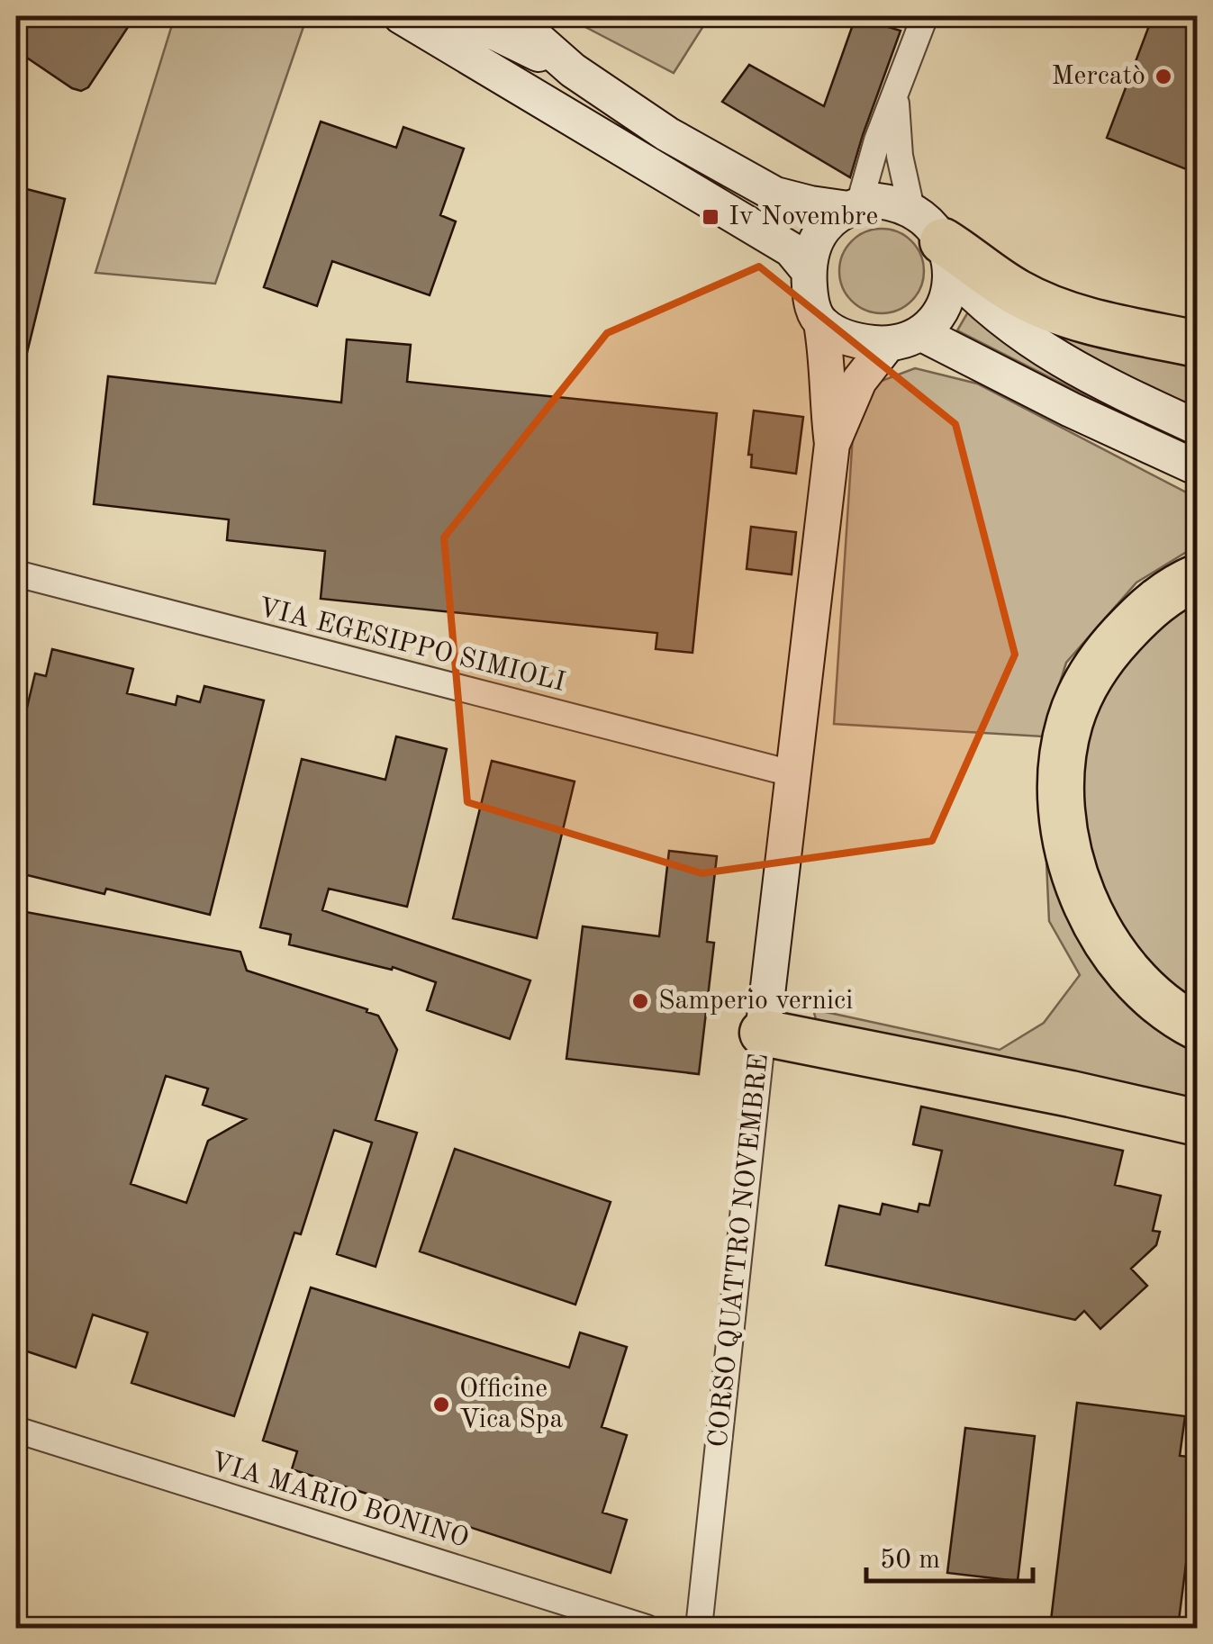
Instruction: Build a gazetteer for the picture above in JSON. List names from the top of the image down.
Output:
{
  "streets": {
    "main road": ["CORSO QUATTRO NOVEMBRE"],
    "street": ["VIA EGESIPPO SIMIOLI", "VIA MARIO BONINO"]
  },
  "crossings": [
    ["VIA EGESIPPO SIMIOLI", "CORSO QUATTRO NOVEMBRE"]
  ],
  "places": {
    "other": ["Mercatò", "Samperio vernici", "Officine Vica Spa"],
    "transit": ["Iv Novembre"]
  },
  "scale_bar": "50 m"
}
